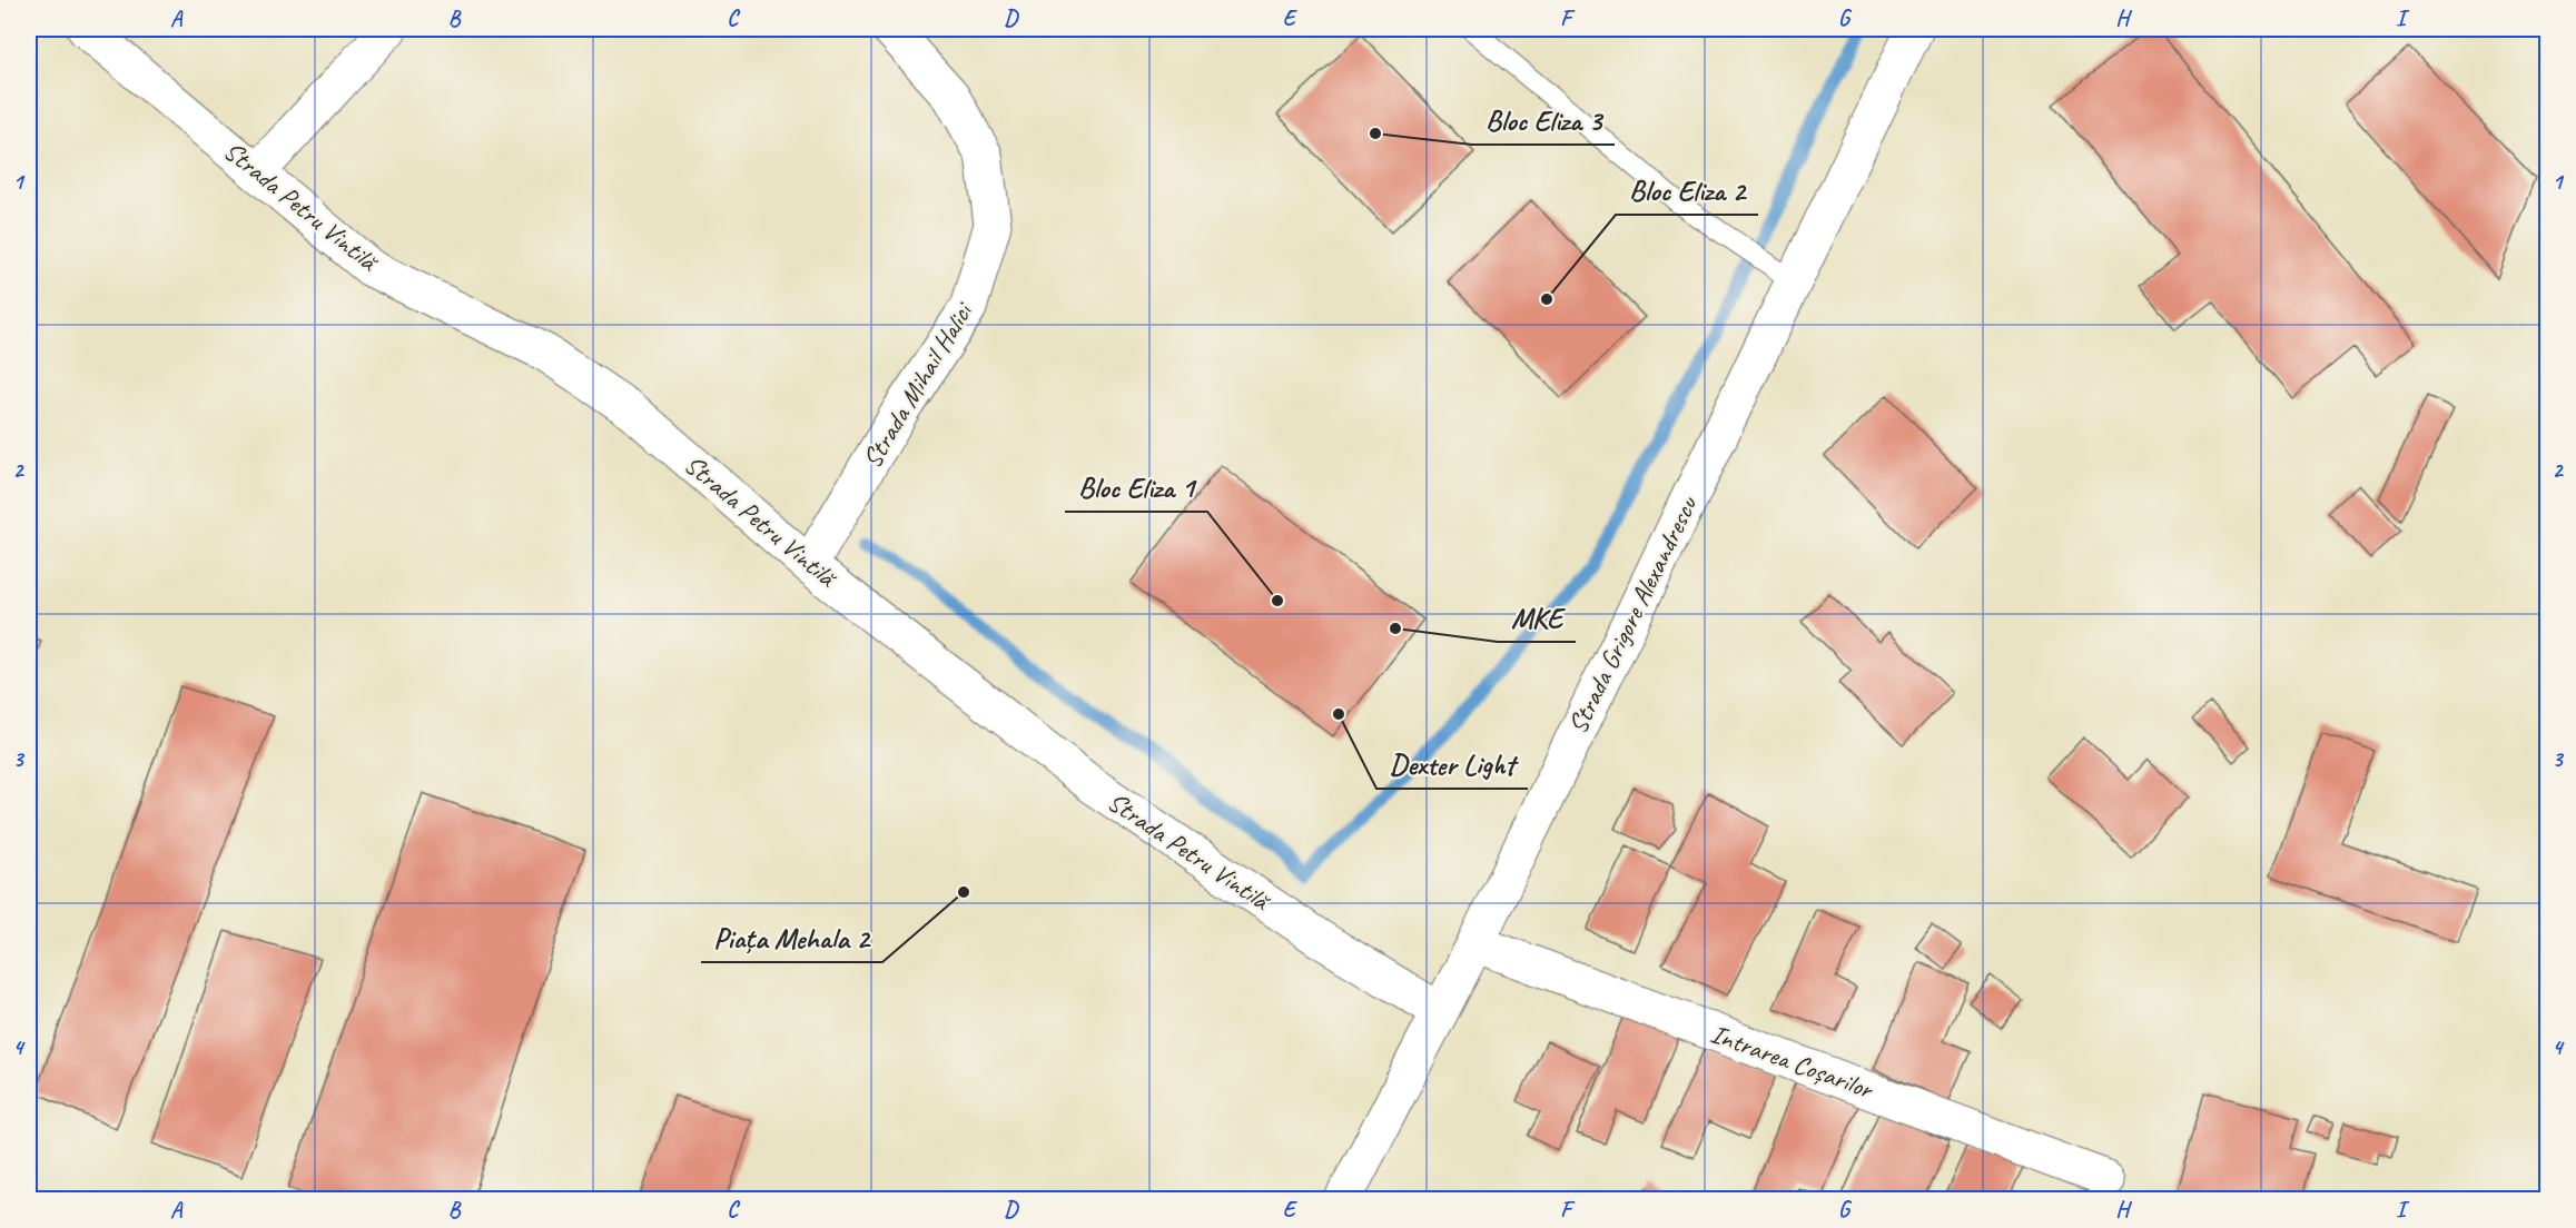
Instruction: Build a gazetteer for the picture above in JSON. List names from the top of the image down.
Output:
{
  "streets": {
    "street": [
      "Strada Petru Vintilă",
      "Strada Mihail Halici",
      "Strada Grigore Alexandrescu",
      "Intrarea Coșarilor"
    ]
  },
  "crossings": [
    ["Strada Petru Vintilă", "Strada Mihail Halici"],
    ["Strada Petru Vintilă", "Strada Grigore Alexandrescu"],
    ["Strada Grigore Alexandrescu", "Intrarea Coșarilor"]
  ],
  "places": [
    "Bloc Eliza 3",
    "Bloc Eliza 2",
    "Bloc Eliza 1",
    "MKE",
    "Dexter Light",
    "Piața Mehala 2"
  ],
  "grid": {
    "columns": [
      "A",
      "B",
      "C",
      "D",
      "E",
      "F",
      "G",
      "H",
      "I"
    ],
    "rows": [
      "1",
      "2",
      "3",
      "4"
    ]
  }
}
